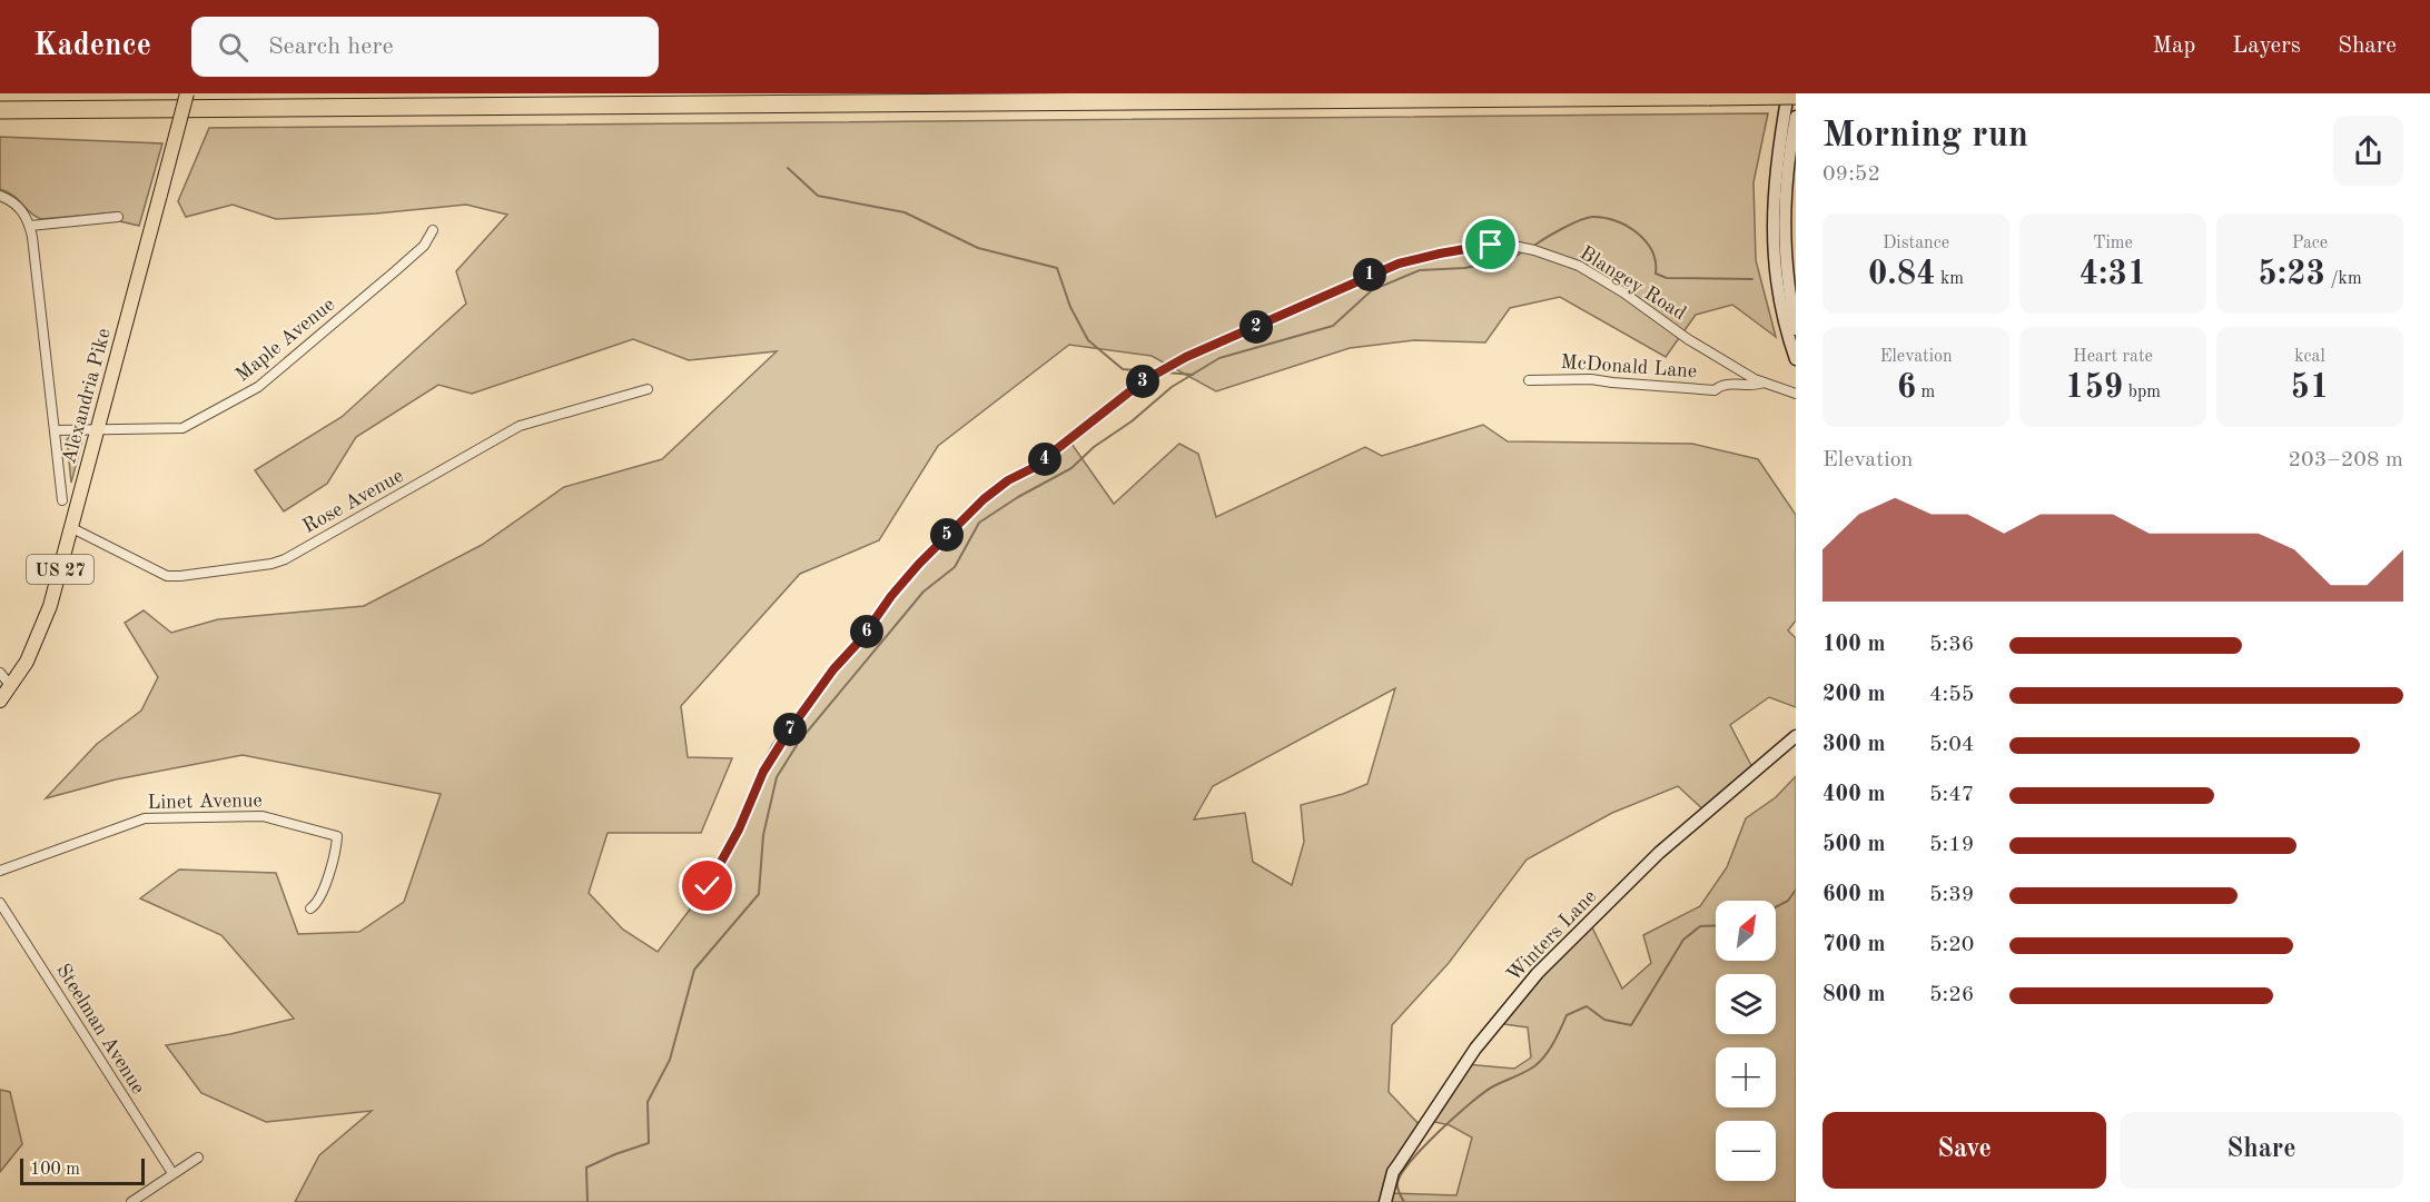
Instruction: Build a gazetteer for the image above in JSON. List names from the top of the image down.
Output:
{
  "streets": {
    "main road": ["Alexandria Pike", "US 27"],
    "street": [
      "Blangey Road",
      "Maple Avenue",
      "McDonald Lane",
      "Rose Avenue",
      "Linet Avenue",
      "Winters Lane",
      "Steelman Avenue"
    ]
  },
  "crossings": [
    ["Blangey Road", "McDonald Lane"],
    ["Maple Avenue", "Alexandria Pike"],
    ["Alexandria Pike", "Rose Avenue"]
  ],
  "scale_bar": "100 m",
  "north": "top right",
  "page": {
    "header": "Kadence",
    "search": "Search here",
    "nav": ["Map", "Layers", "Share"],
    "heading": ["Morning run", "09:52"],
    "stats": [
      ["Distance", "0.84 km"],
      ["Time", "4:31"],
      ["Pace", "5:23 /km"],
      ["Elevation", "6 m"],
      ["Heart rate", "159 bpm"],
      ["kcal", "51"]
    ],
    "pins": [
      "1",
      "2",
      "3",
      "4",
      "5",
      "6",
      "7"
    ],
    "chart": ["Elevation", "203–208 m"],
    "list": [
      {
        "name": "100 m",
        "note": "5:36"
      },
      {
        "name": "200 m",
        "note": "4:55"
      },
      {
        "name": "300 m",
        "note": "5:04"
      },
      {
        "name": "400 m",
        "note": "5:47"
      },
      {
        "name": "500 m",
        "note": "5:19"
      },
      {
        "name": "600 m",
        "note": "5:39"
      },
      {
        "name": "700 m",
        "note": "5:20"
      },
      {
        "name": "800 m",
        "note": "5:26"
      }
    ],
    "map_buttons": ["+", "−"],
    "buttons": ["Save", "Share"],
    "scale": "100 m"
  }
}
